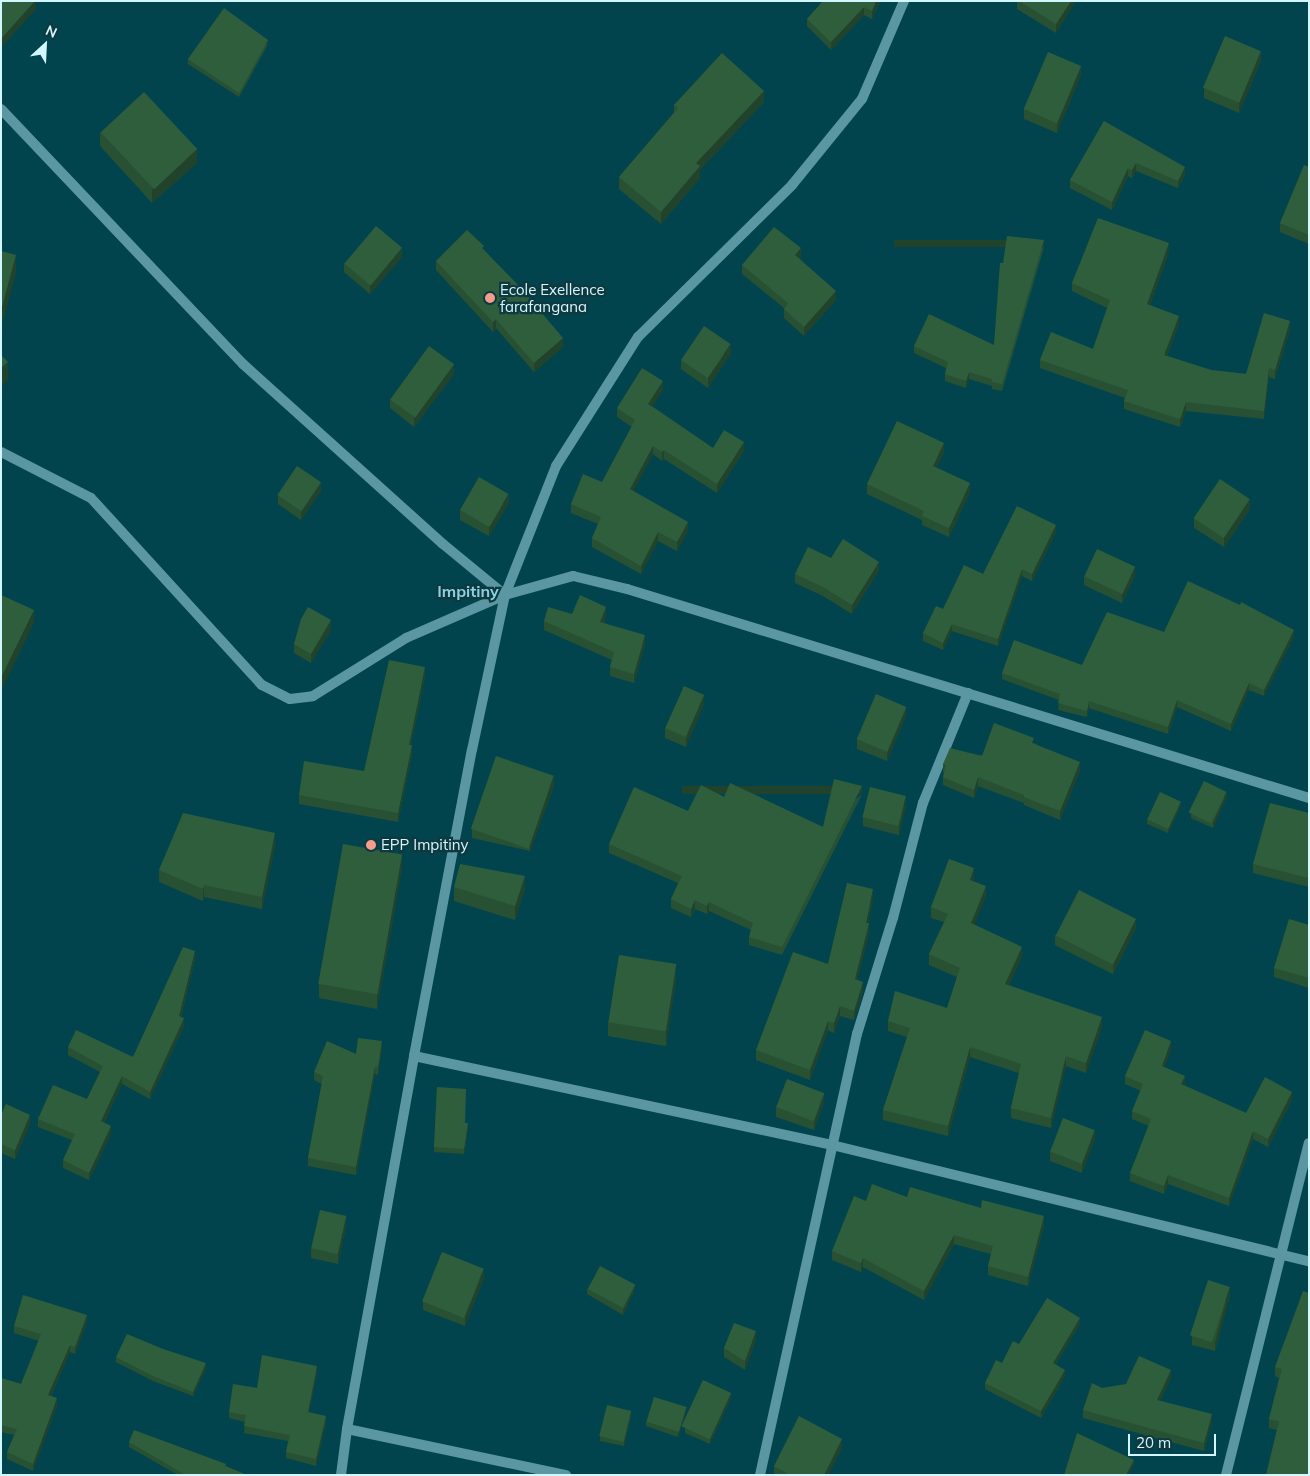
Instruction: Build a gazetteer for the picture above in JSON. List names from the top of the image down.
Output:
{
  "districts": ["Impitiny"],
  "places": ["Ecole Exellence farafangana", "EPP Impitiny"],
  "scale_bar": "20 m",
  "north": "top right"
}
